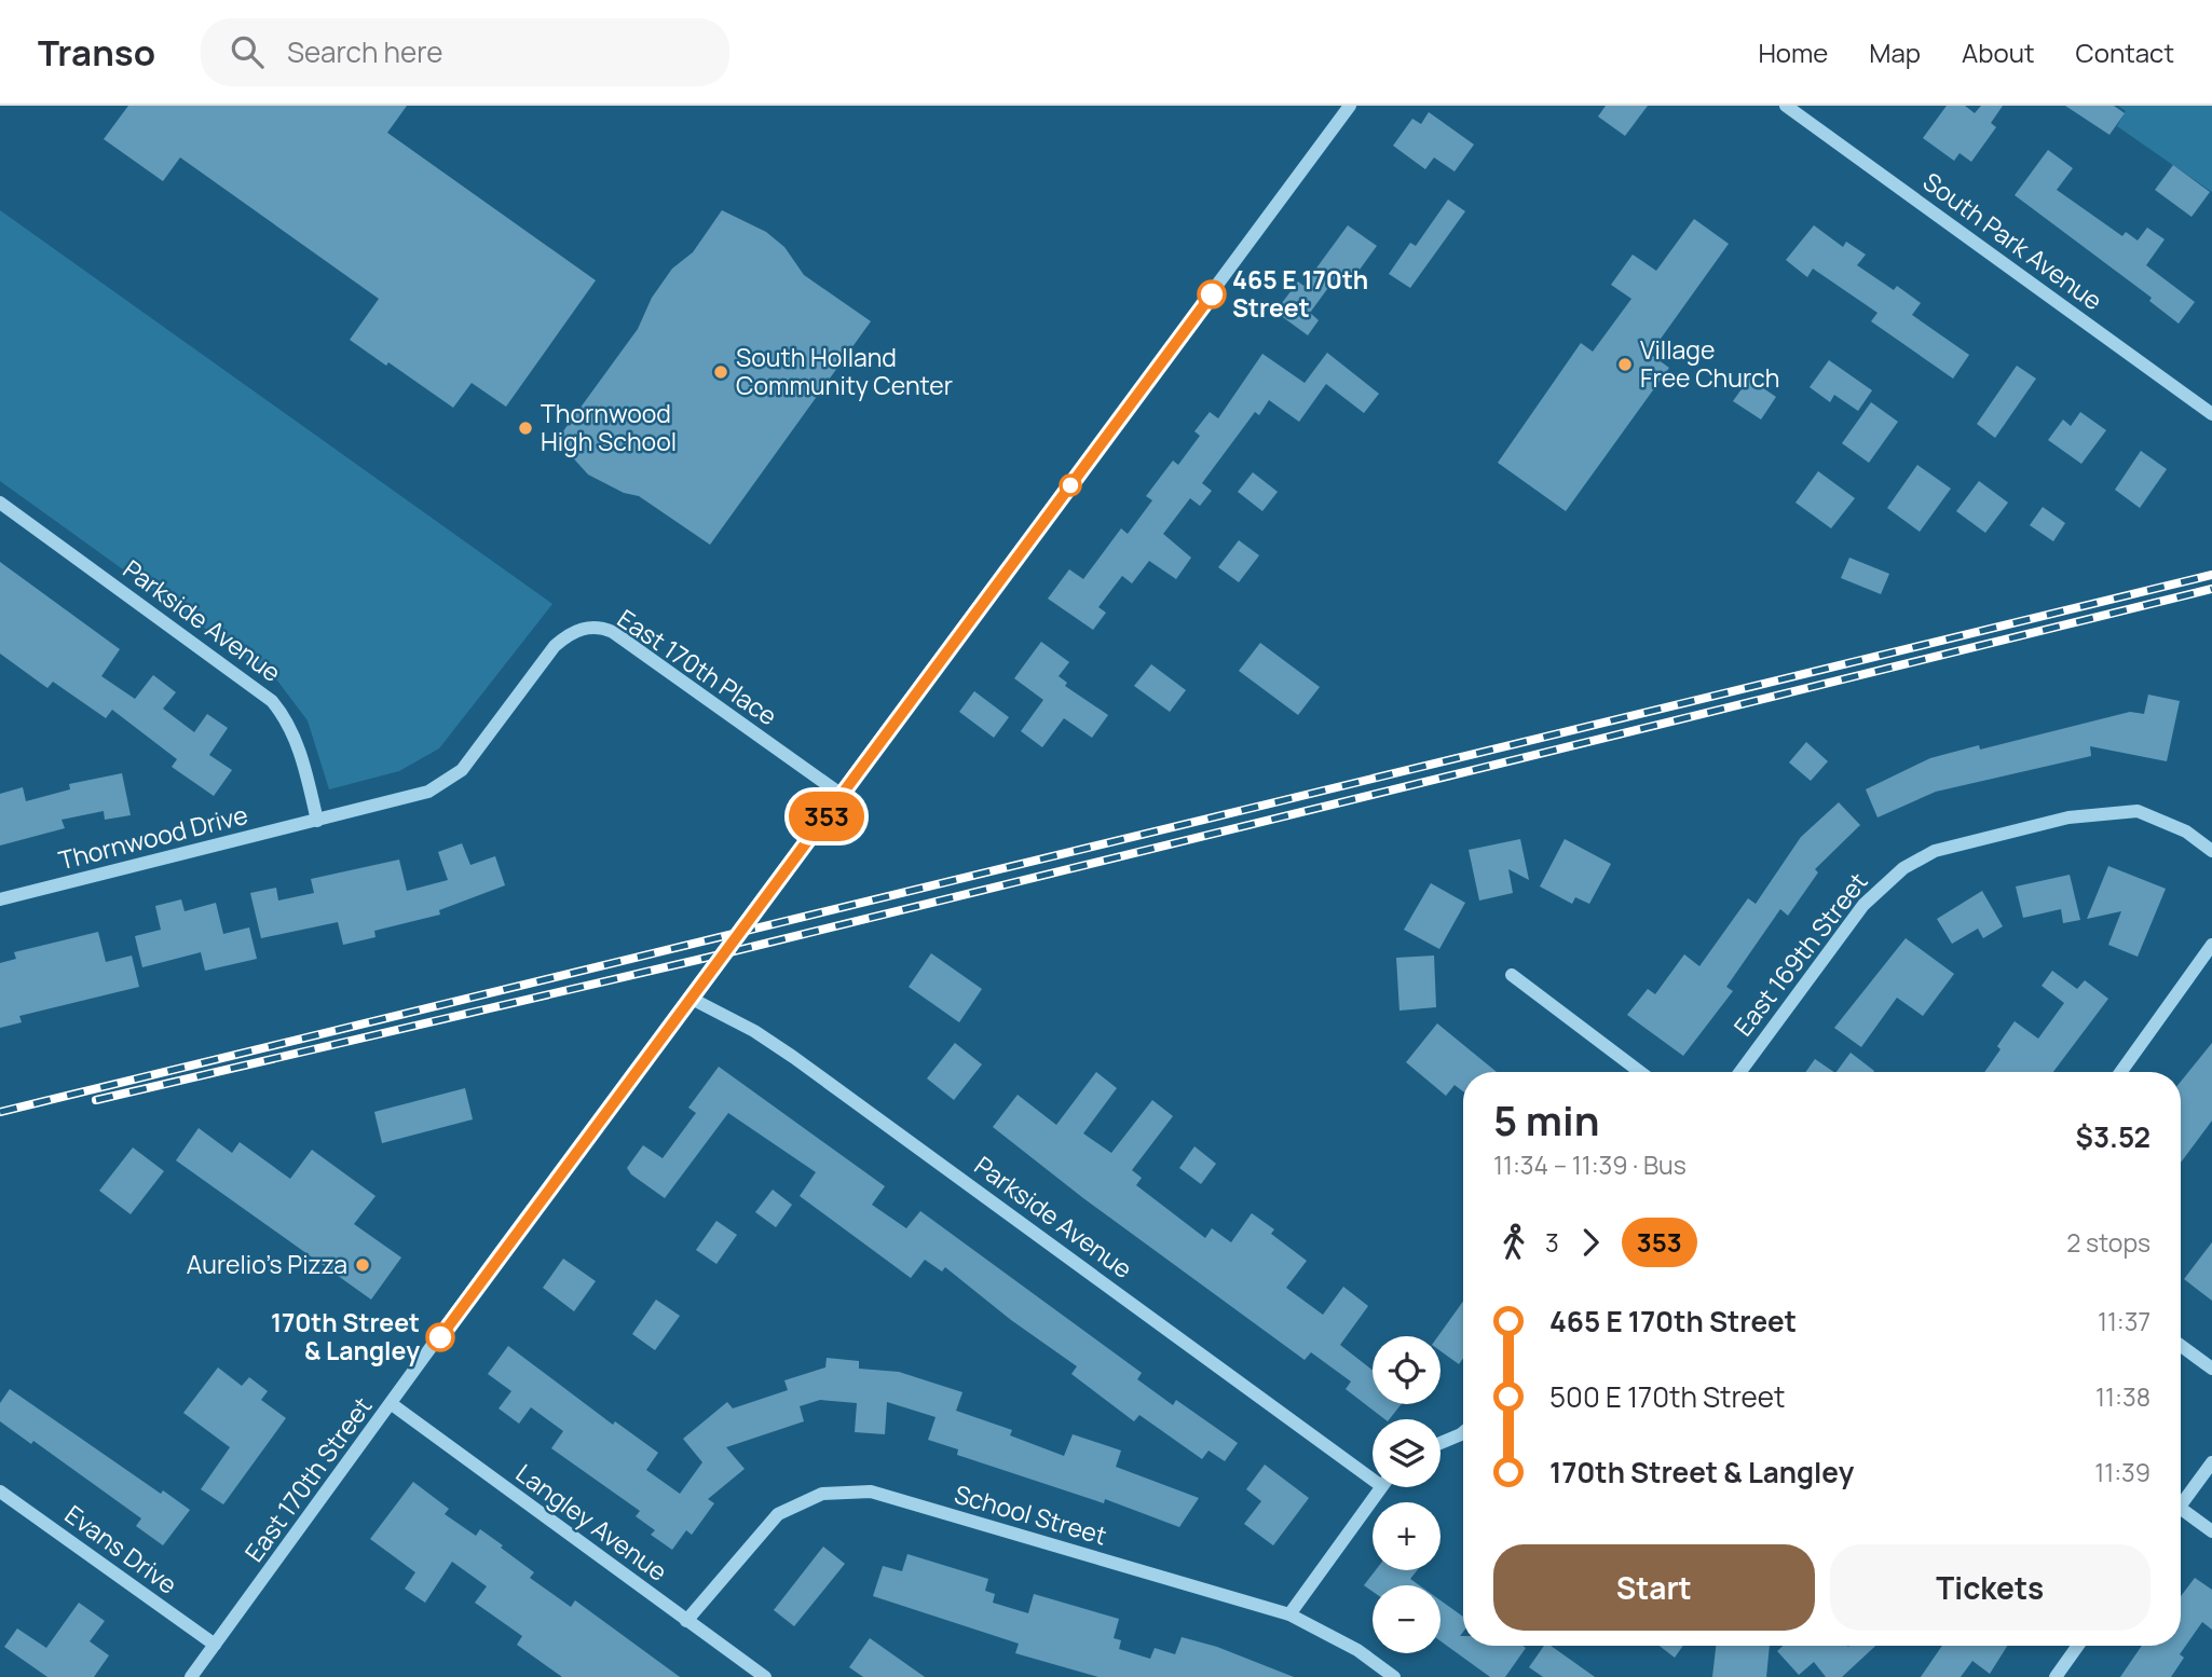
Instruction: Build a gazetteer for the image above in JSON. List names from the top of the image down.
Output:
{
  "streets": {
    "street": [
      "South Park Avenue",
      "Parkside Avenue",
      "East 170th Place",
      "Thornwood Drive",
      "East 169th Street",
      "East 170th Street",
      "School Street",
      "Langley Avenue",
      "Evans Drive"
    ]
  },
  "crossings": [
    ["Parkside Avenue", "East 170th Place"],
    ["Parkside Avenue", "Thornwood Drive"],
    ["Parkside Avenue", "East 170th Street"],
    ["East 170th Place", "Thornwood Drive"],
    ["East 170th Place", "East 170th Street"],
    ["East 170th Street", "Langley Avenue"],
    ["East 170th Street", "Evans Drive"],
    ["School Street", "Langley Avenue"]
  ],
  "places": [
    "465 E 170th Street",
    "Village Free Church",
    "South Holland Community Center",
    "Thornwood High School",
    "Aurelio's Pizza",
    "170th Street & Langley"
  ],
  "lines": ["bus line 353"],
  "page": {
    "header": "Transo",
    "search": "Search here",
    "nav": [
      "Home",
      "Map",
      "About",
      "Contact"
    ],
    "on_map": "353",
    "heading": ["5 min", "11:34 – 11:39 · Bus", "$3.52"],
    "legs": ["3", "353", "2 stops"],
    "list": [
      {
        "name": "465 E 170th Street",
        "value": "11:37"
      },
      {
        "name": "500 E 170th Street",
        "value": "11:38"
      },
      {
        "name": "170th Street & Langley",
        "value": "11:39"
      }
    ],
    "map_buttons": ["+", "−"],
    "buttons": ["Start", "Tickets"]
  }
}
